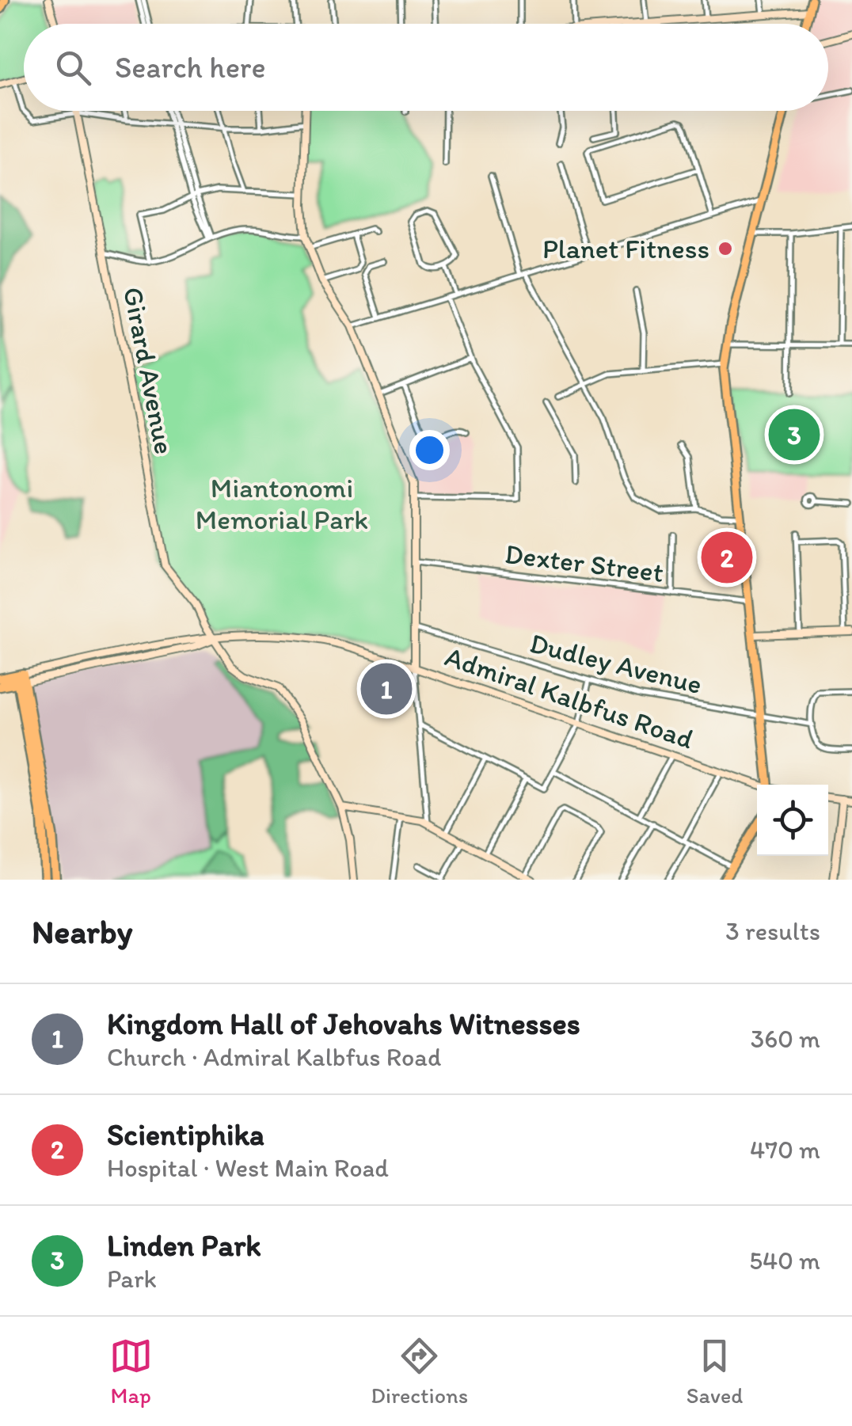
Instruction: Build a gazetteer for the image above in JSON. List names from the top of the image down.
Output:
{
  "streets": {
    "highway": ["Admiral Kalbfus Road"],
    "street": ["Girard Avenue", "Dexter Street", "Dudley Avenue"]
  },
  "crossings": [
    ["Girard Avenue", "Admiral Kalbfus Road"]
  ],
  "parks": ["Miantonomi Memorial Park"],
  "places": ["Planet Fitness"],
  "page": {
    "search": "Search here",
    "pins": ["3", "2", "1"],
    "heading": ["Nearby", "3 results"],
    "list": [
      {
        "mark": "1",
        "name": "Kingdom Hall of Jehovahs Witnesses",
        "note": "Church · Admiral Kalbfus Road",
        "value": "360 m"
      },
      {
        "mark": "2",
        "name": "Scientiphika",
        "note": "Hospital · West Main Road",
        "value": "470 m"
      },
      {
        "mark": "3",
        "name": "Linden Park",
        "note": "Park",
        "value": "540 m"
      }
    ],
    "nav": ["Map", "Directions", "Saved"]
  }
}
